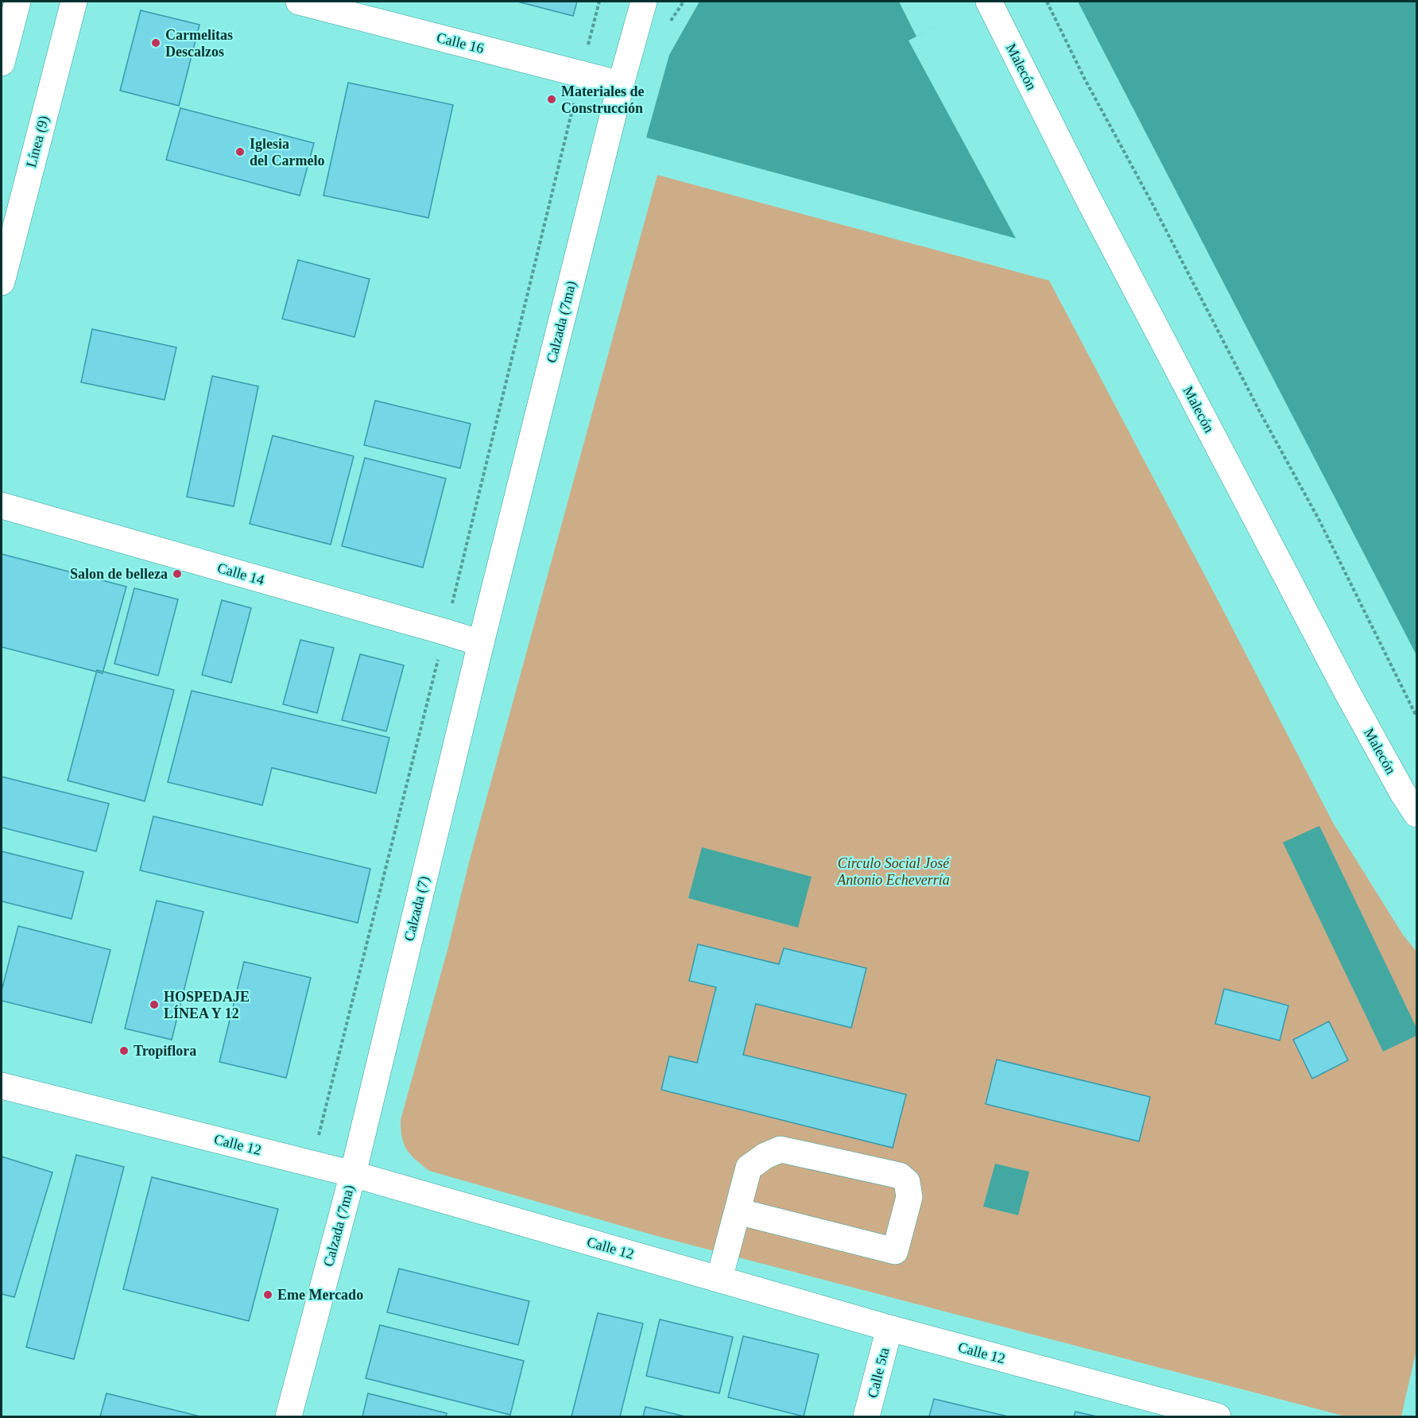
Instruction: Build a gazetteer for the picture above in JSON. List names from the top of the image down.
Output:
{
  "streets": {
    "main road": [
      "Calle 16",
      "Malecón",
      "Línea (9)",
      "Calzada (7ma)",
      "Calle 14",
      "Calzada (7)",
      "Calle 12",
      "Calle 5ta"
    ]
  },
  "crossings": [
    ["Calle 16", "Calzada (7ma)"],
    ["Calzada (7ma)", "Calle 14"],
    ["Calzada (7ma)", "Calzada (7)"],
    ["Calzada (7ma)", "Calle 12"],
    ["Calle 14", "Calzada (7)"],
    ["Calzada (7)", "Calle 12"],
    ["Calle 12", "Calle 5ta"]
  ],
  "parks": ["Círculo Social José Antonio Echeverría"],
  "places": [
    "Carmelitas Descalzos",
    "Materiales de Construcción",
    "Iglesia del Carmelo",
    "Salon de belleza",
    "HOSPEDAJE LÍNEA Y 12",
    "Tropiflora",
    "Eme Mercado"
  ]
}
